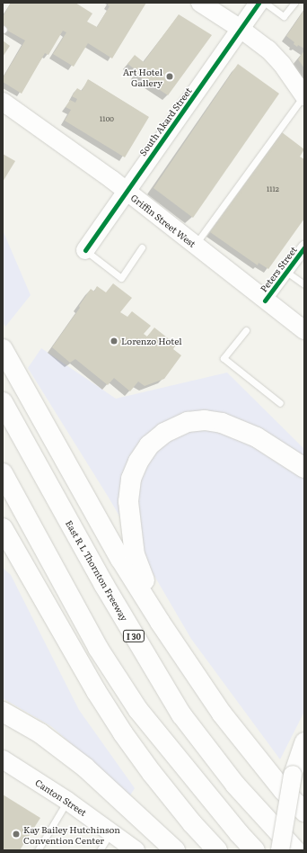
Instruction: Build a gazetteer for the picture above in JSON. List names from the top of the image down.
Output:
{
  "streets": {
    "highway": ["East R L Thornton Freeway", "I 30"],
    "main road": ["South Akard Street", "Griffin Street West", "Canton Street"],
    "street": ["Peters Street"]
  },
  "crossings": [
    ["South Akard Street", "Griffin Street West"],
    ["Griffin Street West", "Peters Street"]
  ],
  "places": ["Art Hotel Gallery", "Lorenzo Hotel", "Kay Bailey Hutchinson Convention Center"],
  "house_numbers": ["1100", "1112"]
}
